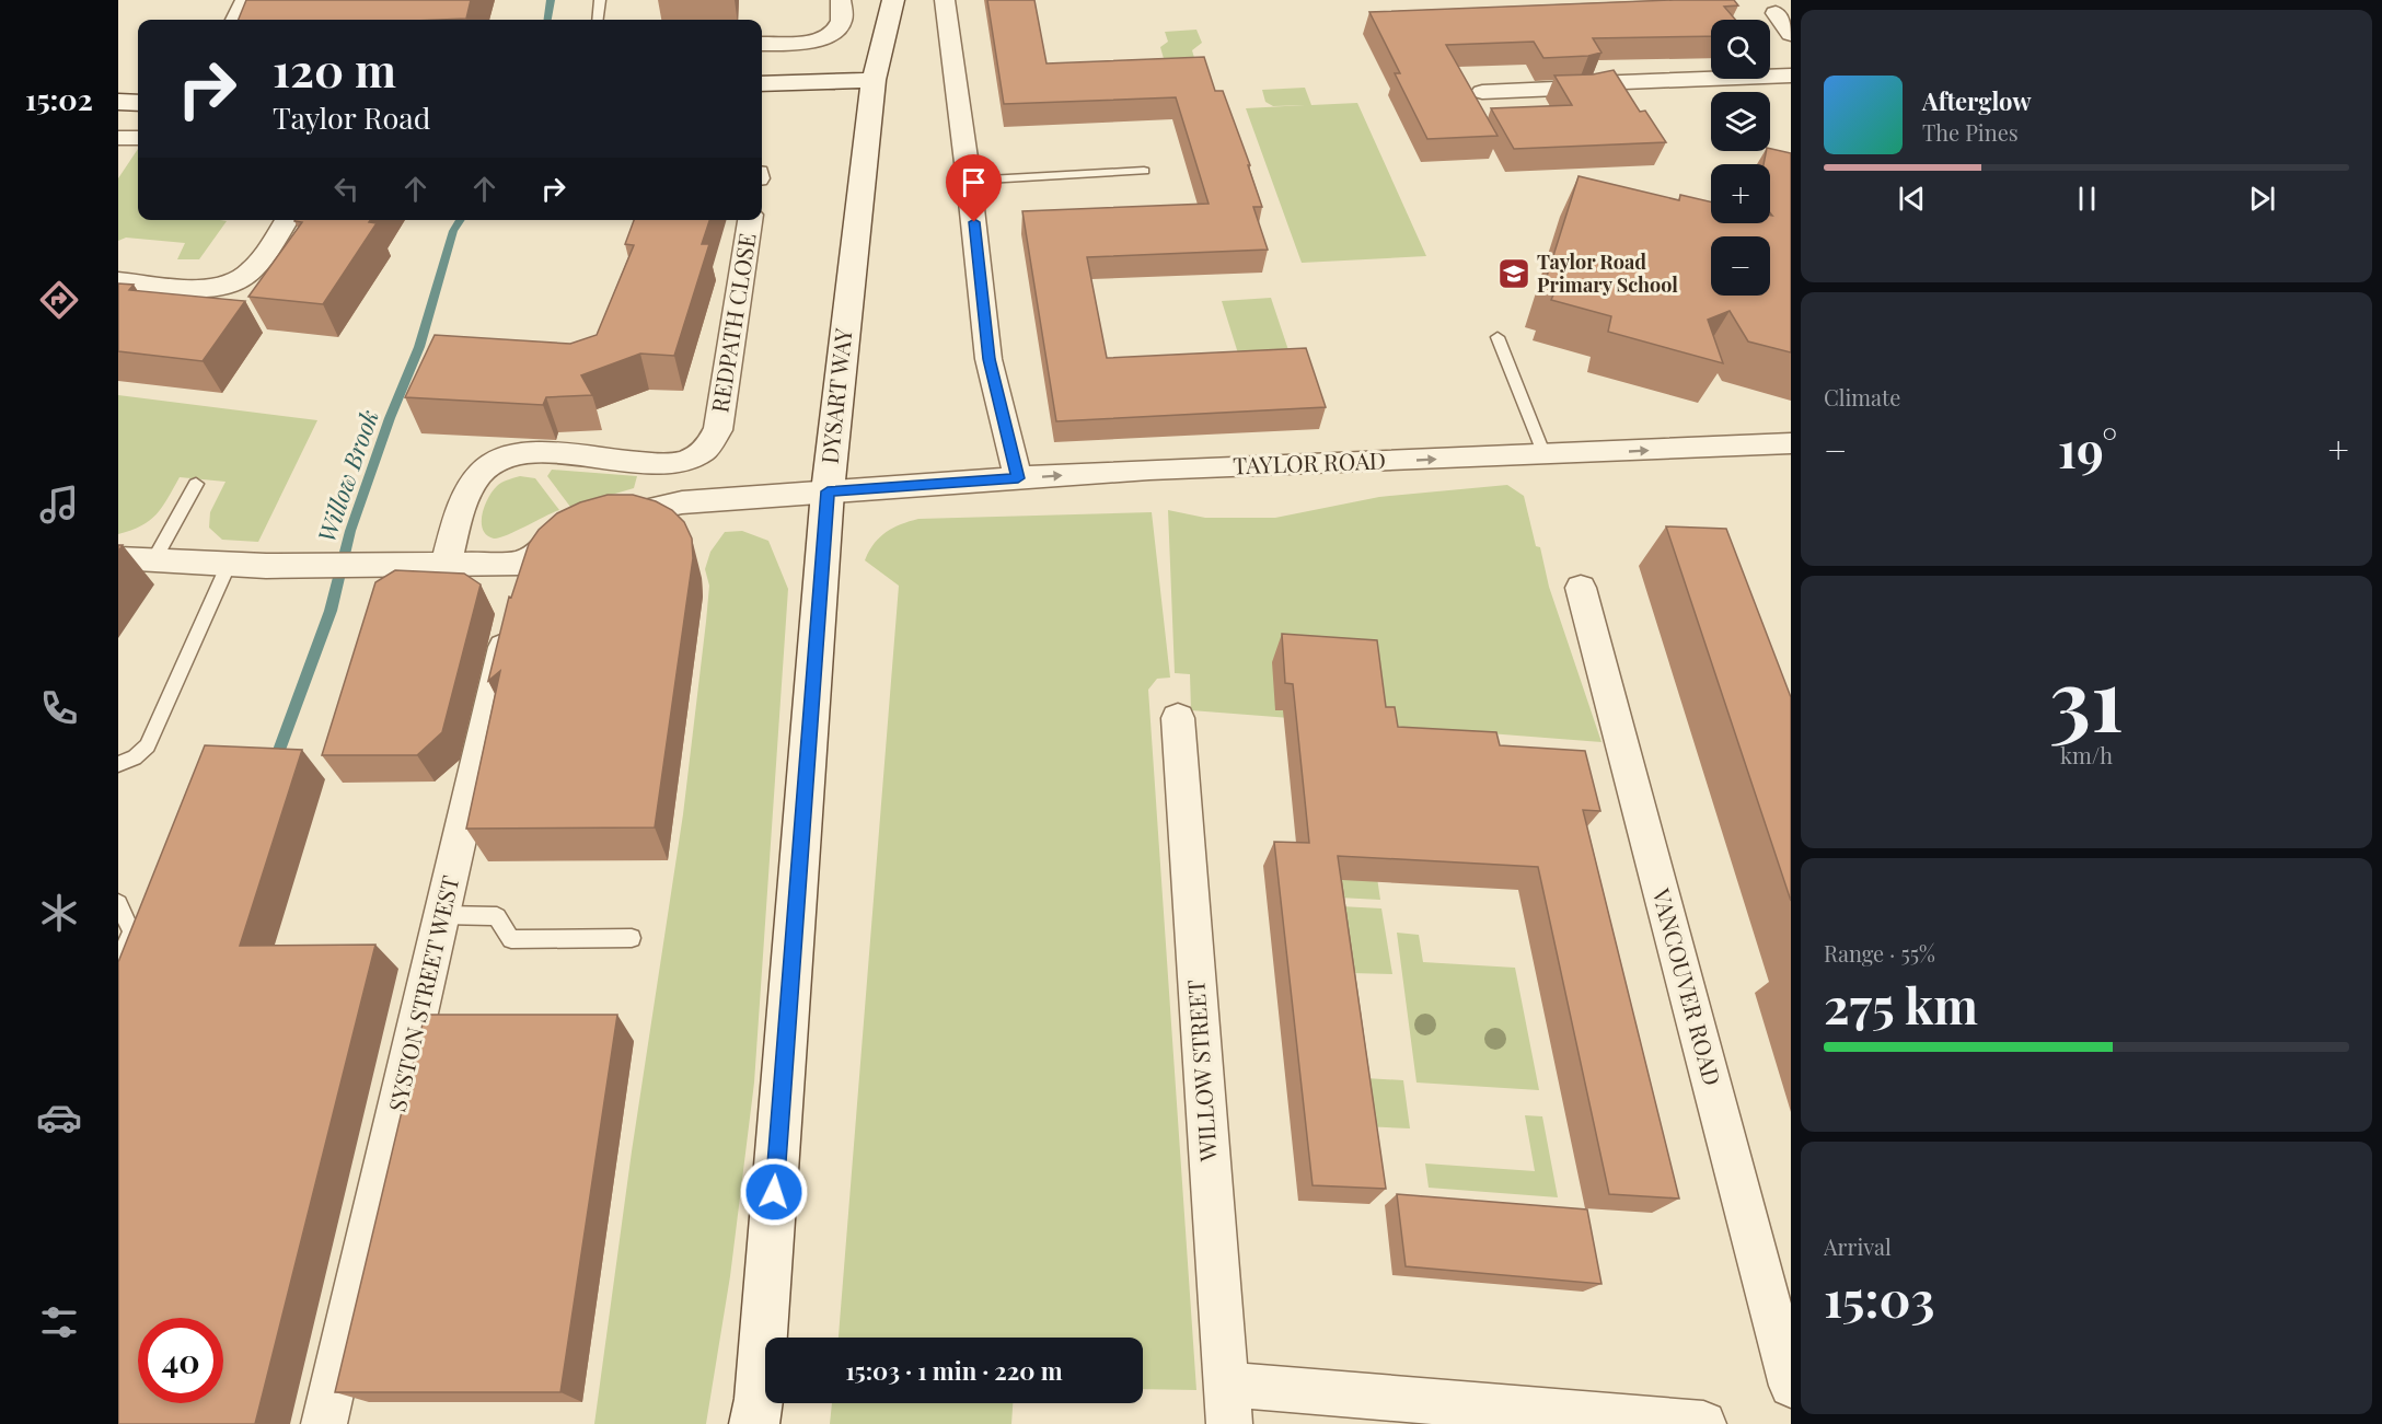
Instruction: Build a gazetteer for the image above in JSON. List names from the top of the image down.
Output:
{
  "streets": {
    "street": [
      "REDPATH CLOSE",
      "DYSART WAY",
      "TAYLOR ROAD",
      "VANCOUVER ROAD",
      "SYSTON STREET WEST",
      "WILLOW STREET"
    ]
  },
  "crossings": [
    ["DYSART WAY", "TAYLOR ROAD"],
    ["TAYLOR ROAD", "SYSTON STREET WEST"]
  ],
  "one_way": ["TAYLOR ROAD"],
  "water": ["Willow Brook"],
  "places": {
    "school or university": ["Taylor Road Primary School"]
  },
  "page": {
    "tabs": "15:02",
    "map_buttons": ["+", "−"],
    "turn": ["120 m", "Taylor Road"],
    "song": ["Afterglow", "The Pines"],
    "tile": [
      "Climate",
      ["31", "km/h"],
      ["Range · 55%", "275 km"],
      ["Arrival", "15:03"]
    ],
    "heat": ["−", "19°", "+"],
    "limit": "40",
    "trip": "15:03 · 1 min · 220 m"
  }
}
